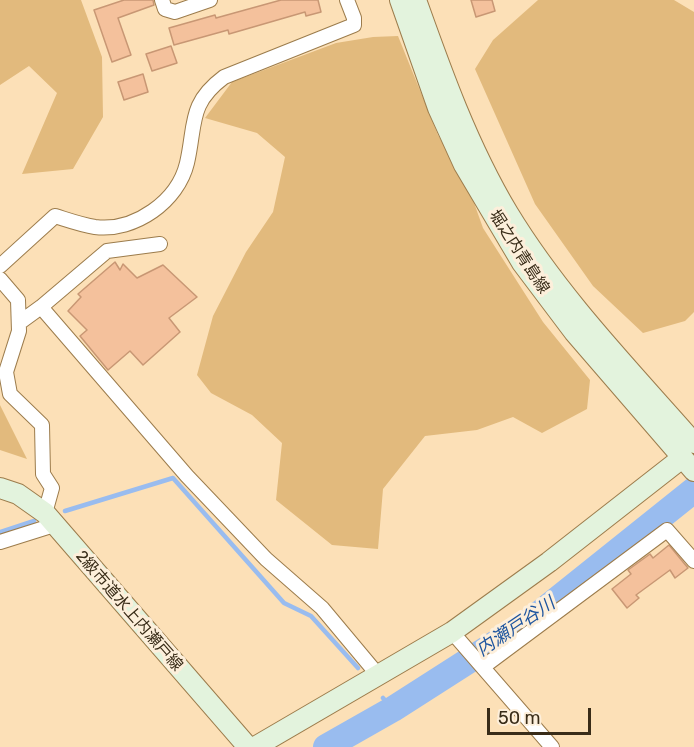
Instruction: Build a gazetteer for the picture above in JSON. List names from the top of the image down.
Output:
{
  "streets": {
    "main road": ["堀之内青島線", "2級市道水上内瀬戸線"]
  },
  "water": ["内瀬戸谷川"],
  "scale_bar": "50 m"
}
